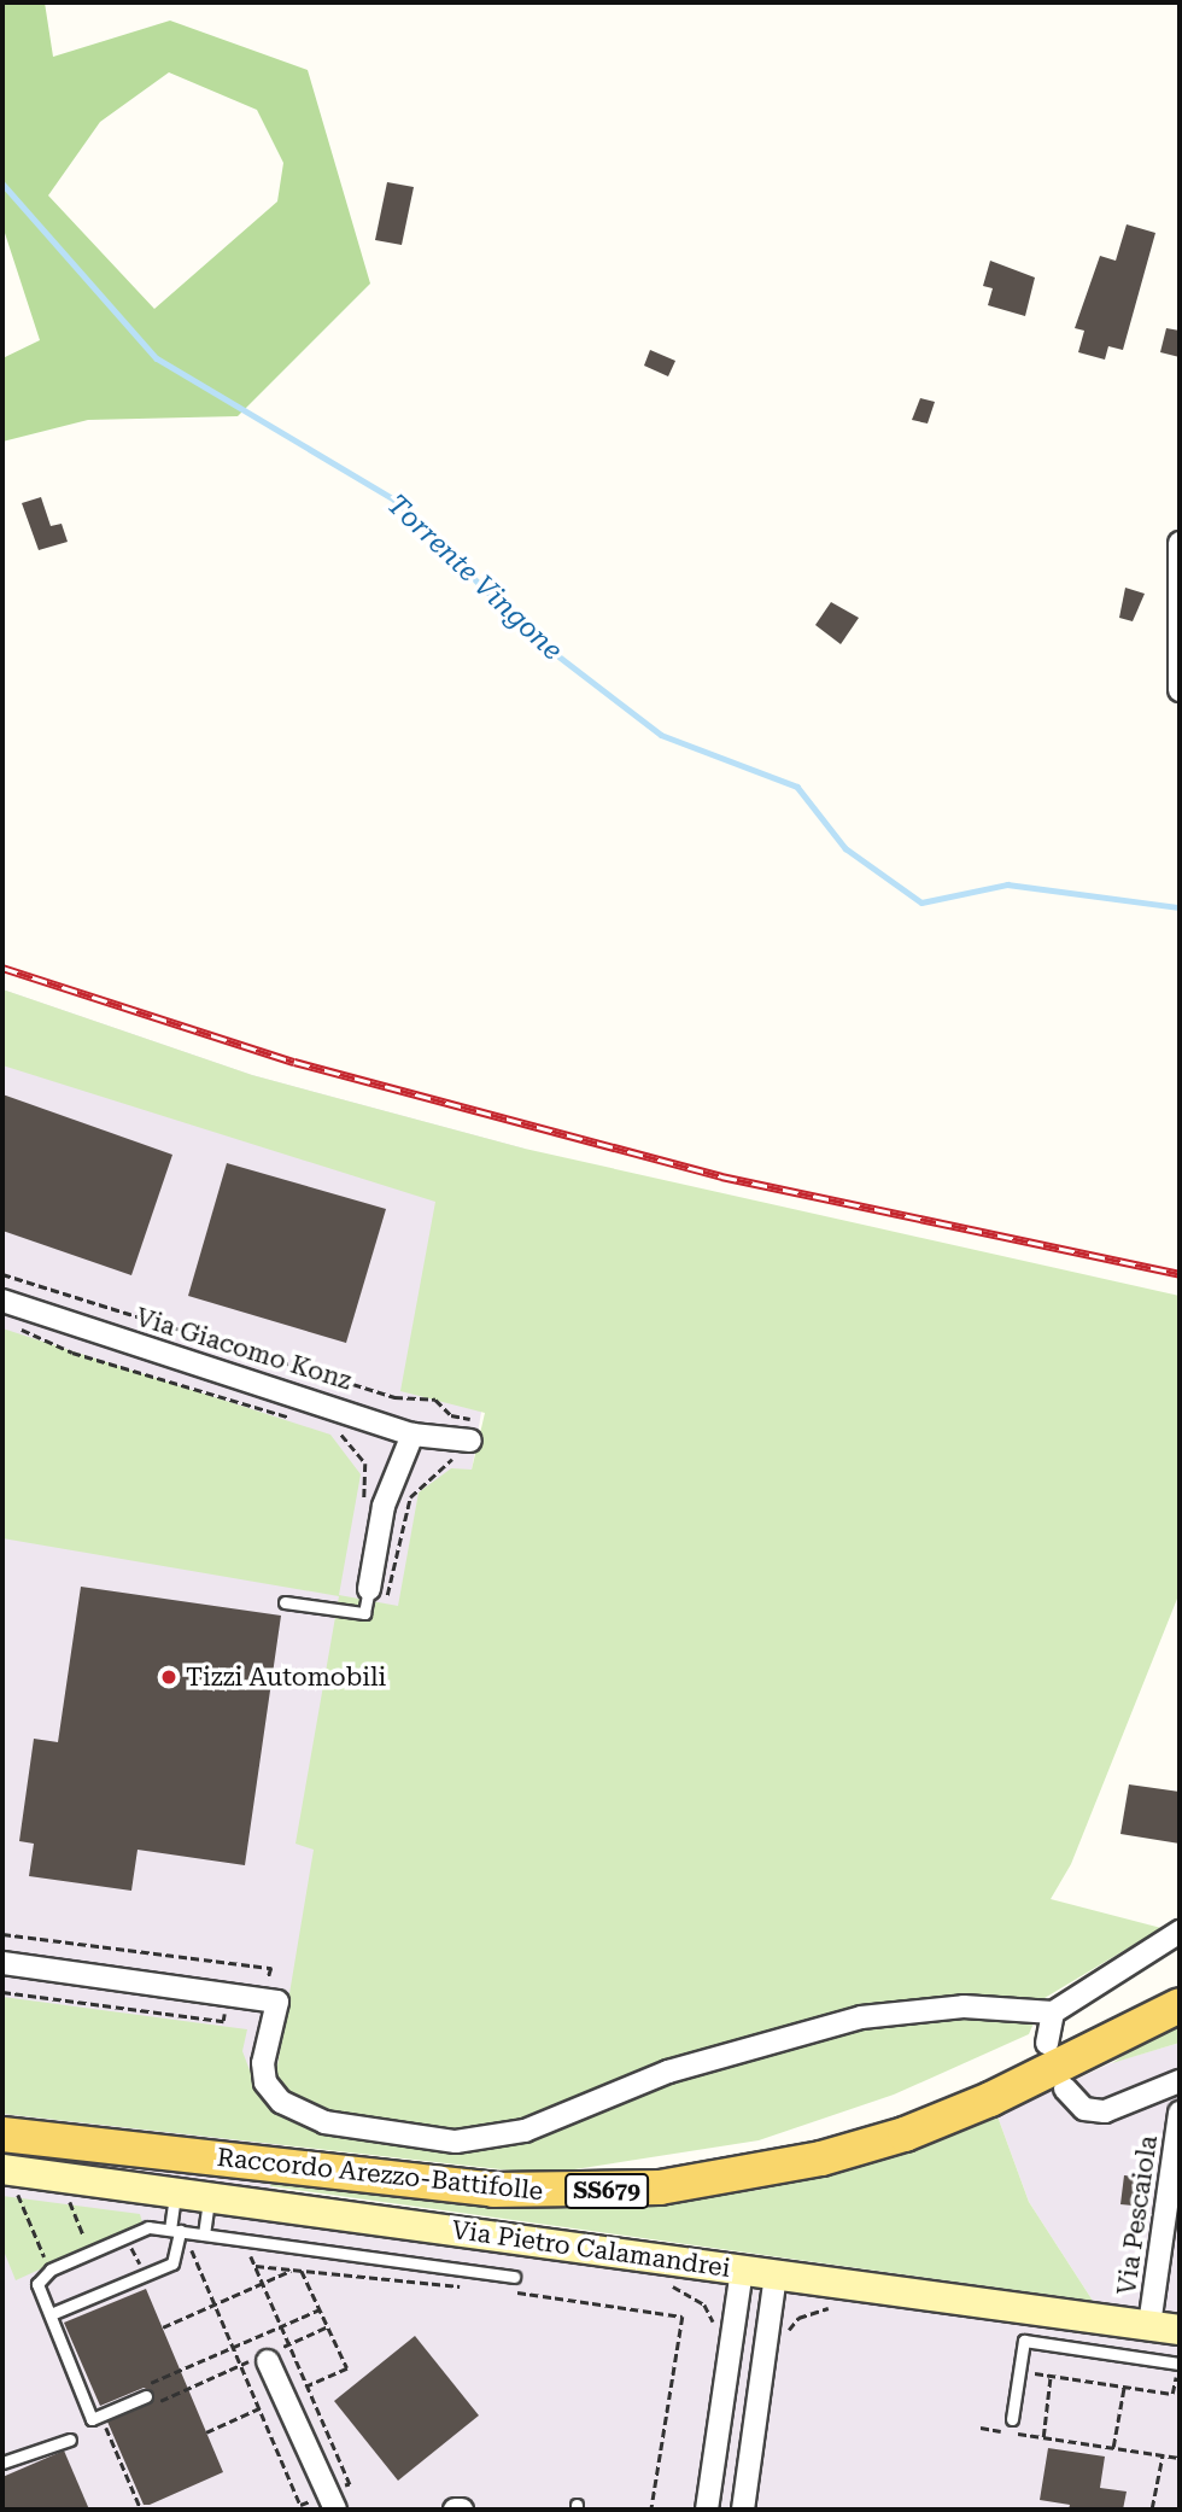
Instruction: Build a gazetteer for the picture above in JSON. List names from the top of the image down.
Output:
{
  "streets": {
    "main road": ["Raccordo Arezzo-Battifolle", "SS679", "Via Pietro Calamandrei"],
    "street": ["Via Giacomo Konz", "Via Pescaiola"]
  },
  "crossings": [
    ["Via Pescaiola", "Via Pietro Calamandrei"]
  ],
  "water": ["Torrente Vingone"],
  "places": ["Tizzi Automobili"]
}
